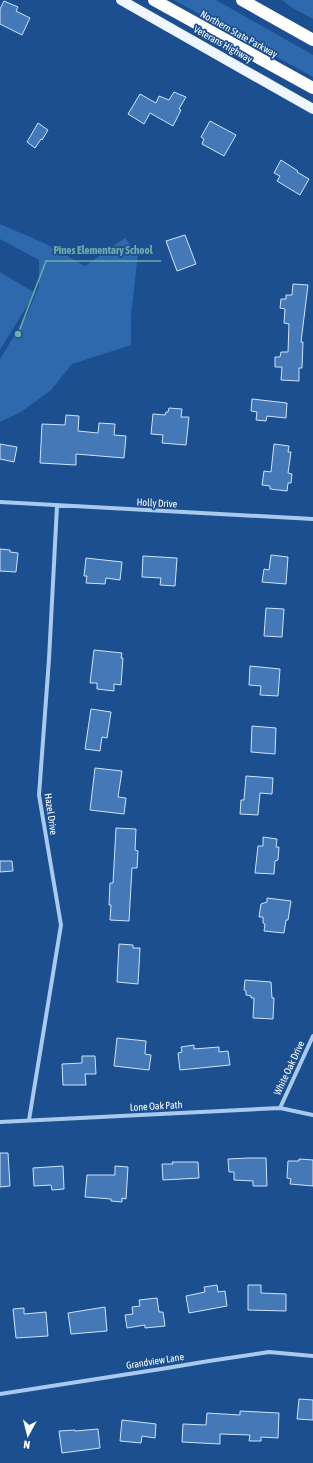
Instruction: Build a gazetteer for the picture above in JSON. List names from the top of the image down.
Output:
{
  "streets": {
    "highway": ["Northern State Parkway"],
    "main road": ["Veterans Highway"],
    "street": [
      "Holly Drive",
      "Hazel Drive",
      "White Oak Drive",
      "Lone Oak Path",
      "Grandview Lane"
    ]
  },
  "crossings": [
    ["Holly Drive", "Hazel Drive"],
    ["Hazel Drive", "Lone Oak Path"],
    ["White Oak Drive", "Lone Oak Path"]
  ],
  "places": ["Pines Elementary School"],
  "north": "bottom"
}
